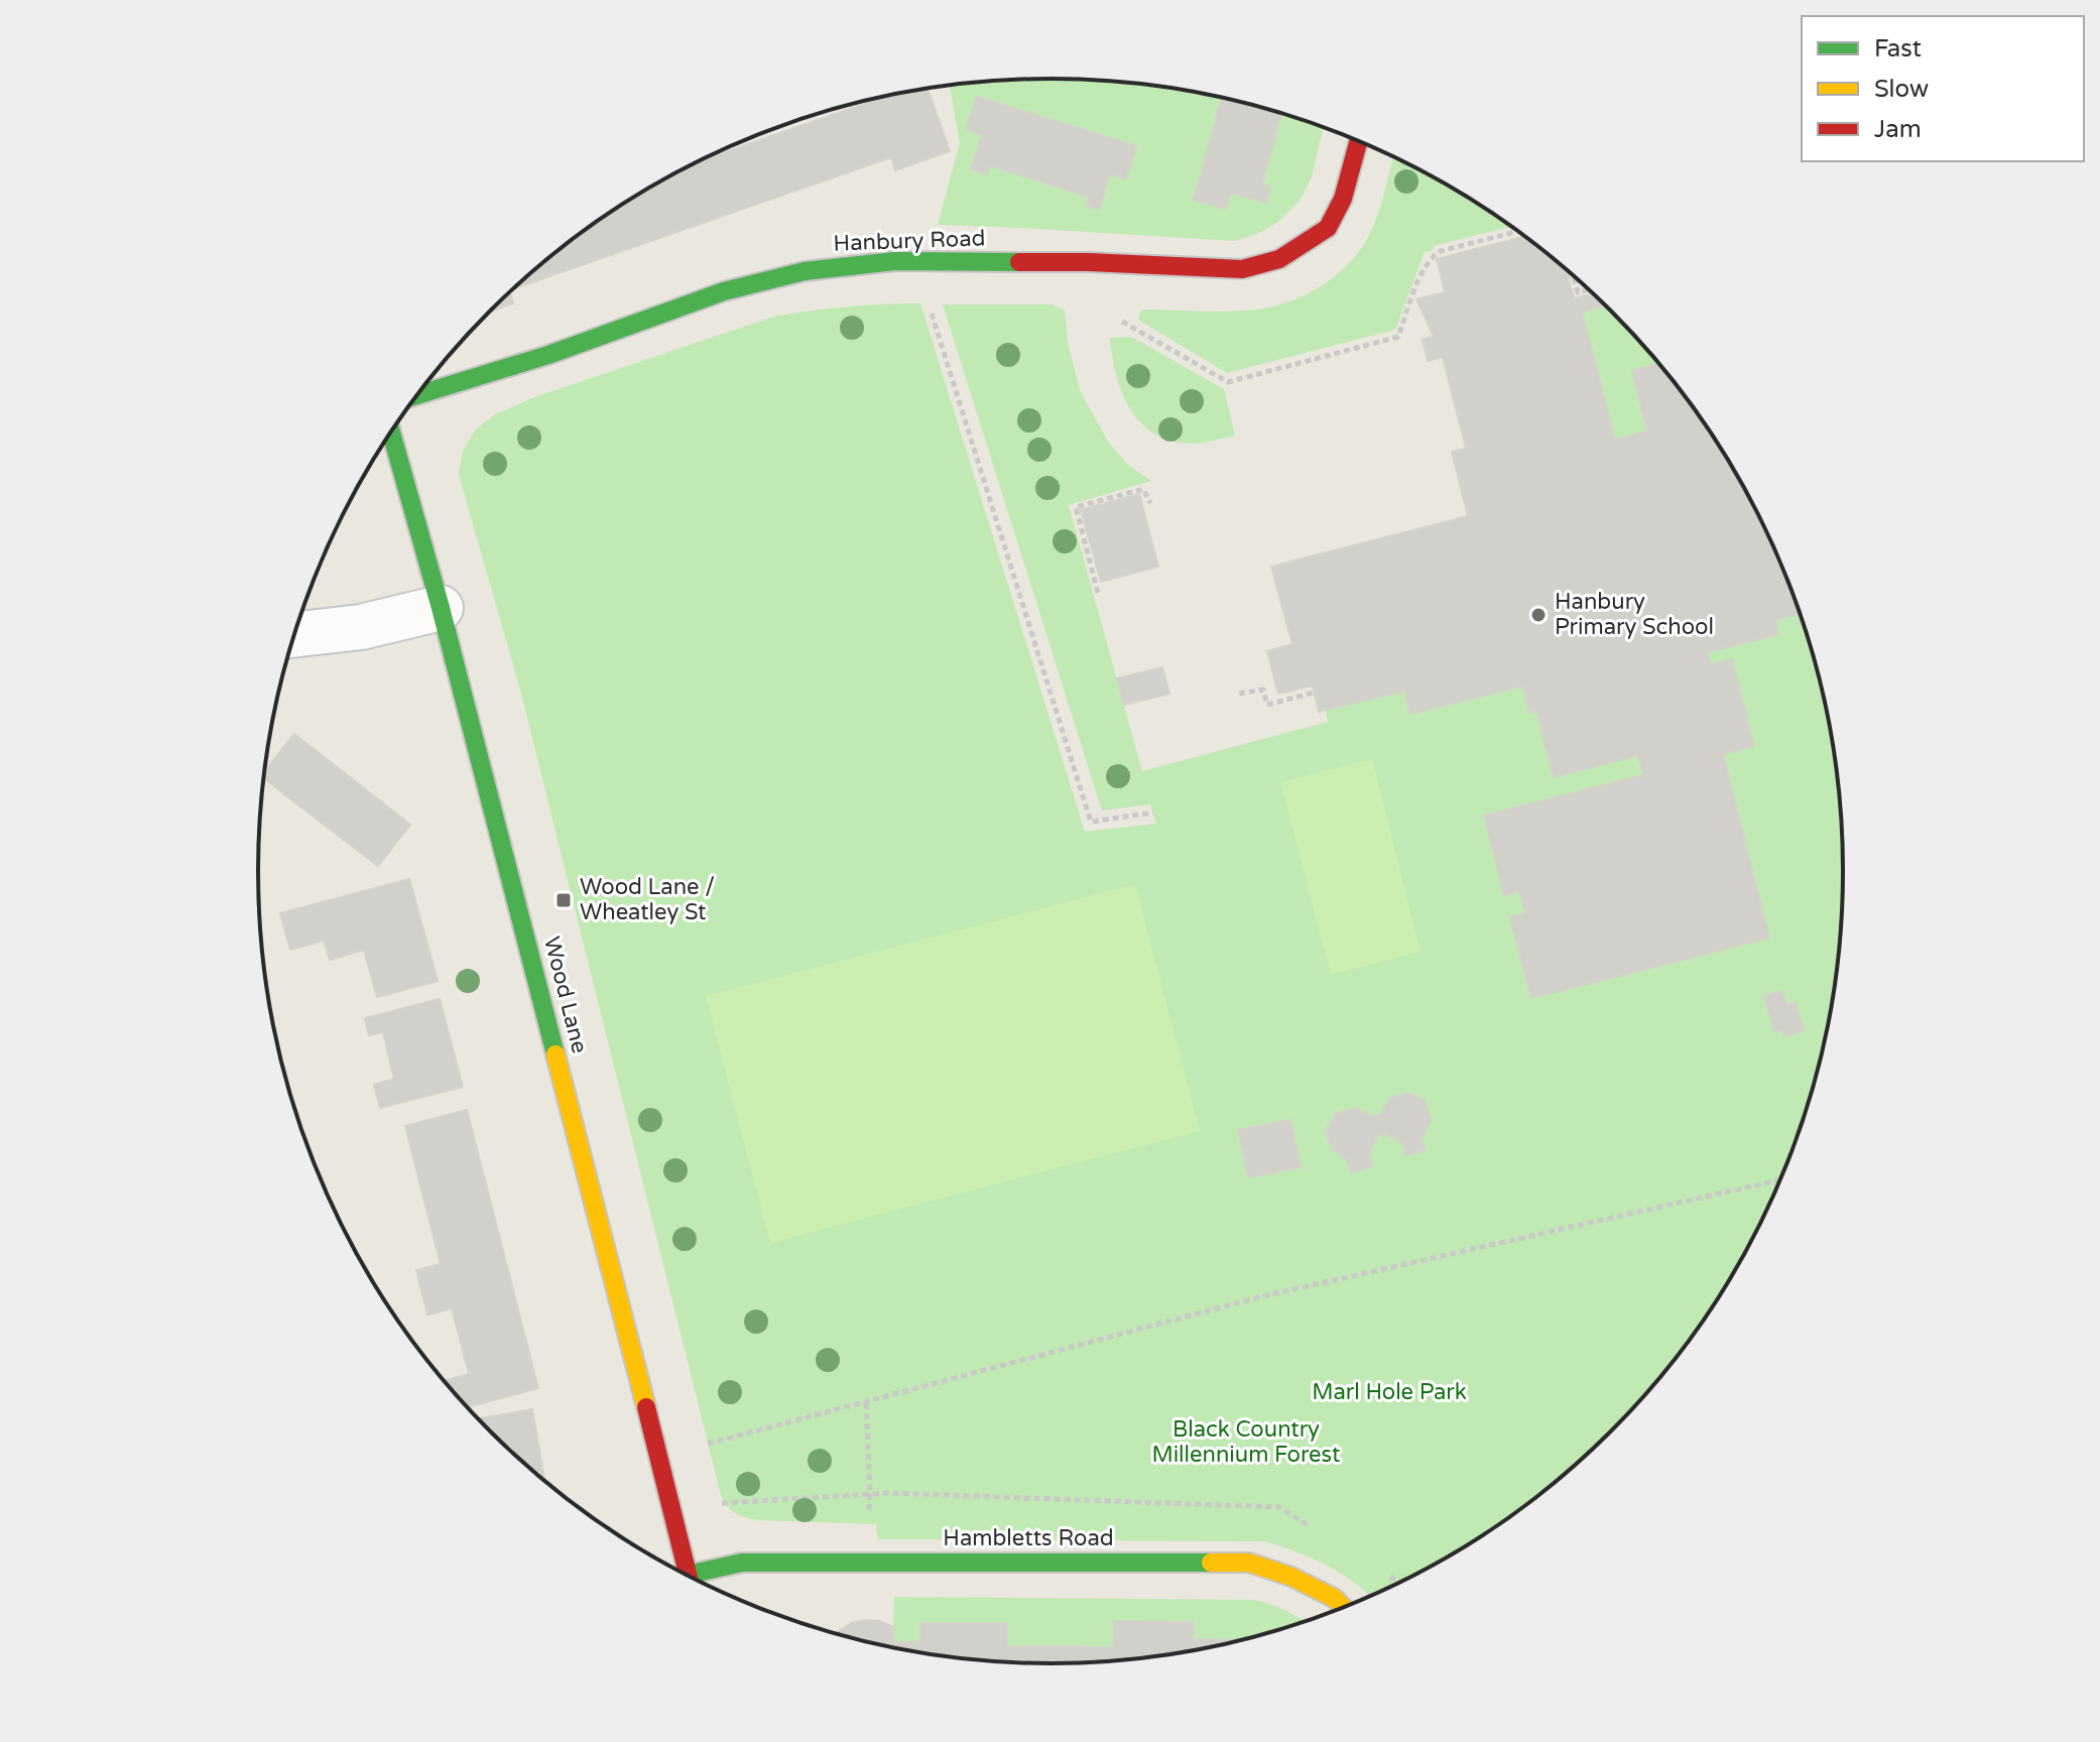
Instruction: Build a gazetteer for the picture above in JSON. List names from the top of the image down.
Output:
{
  "streets": {
    "street": ["Hanbury Road", "Wood Lane", "Hambletts Road"]
  },
  "parks": ["Marl Hole Park", "Black Country Millennium Forest"],
  "places": {
    "other": ["Hanbury Primary School"],
    "transit": ["Wood Lane / Wheatley St"]
  },
  "legend": ["Fast", "Slow", "Jam"]
}
